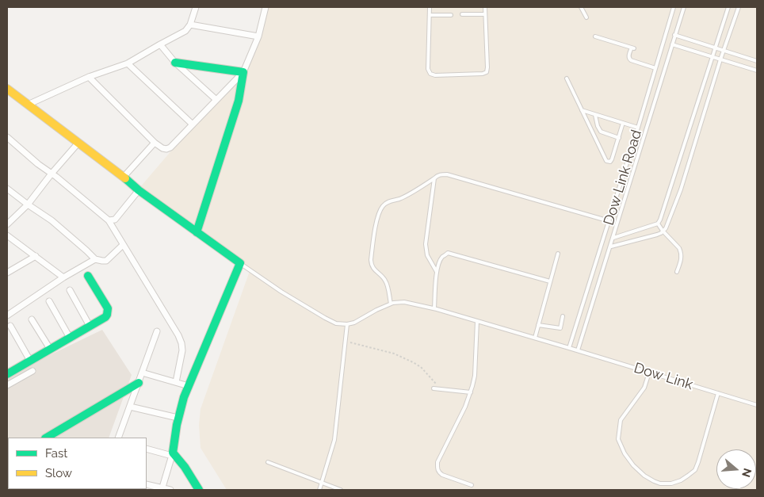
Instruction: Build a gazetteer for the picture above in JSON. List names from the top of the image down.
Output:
{
  "streets": {
    "lane": ["Dow Link Road", "Dow Link"]
  },
  "crossings": [
    ["Dow Link Road", "Dow Link"]
  ],
  "legend": ["Fast", "Slow"],
  "north": "right"
}
